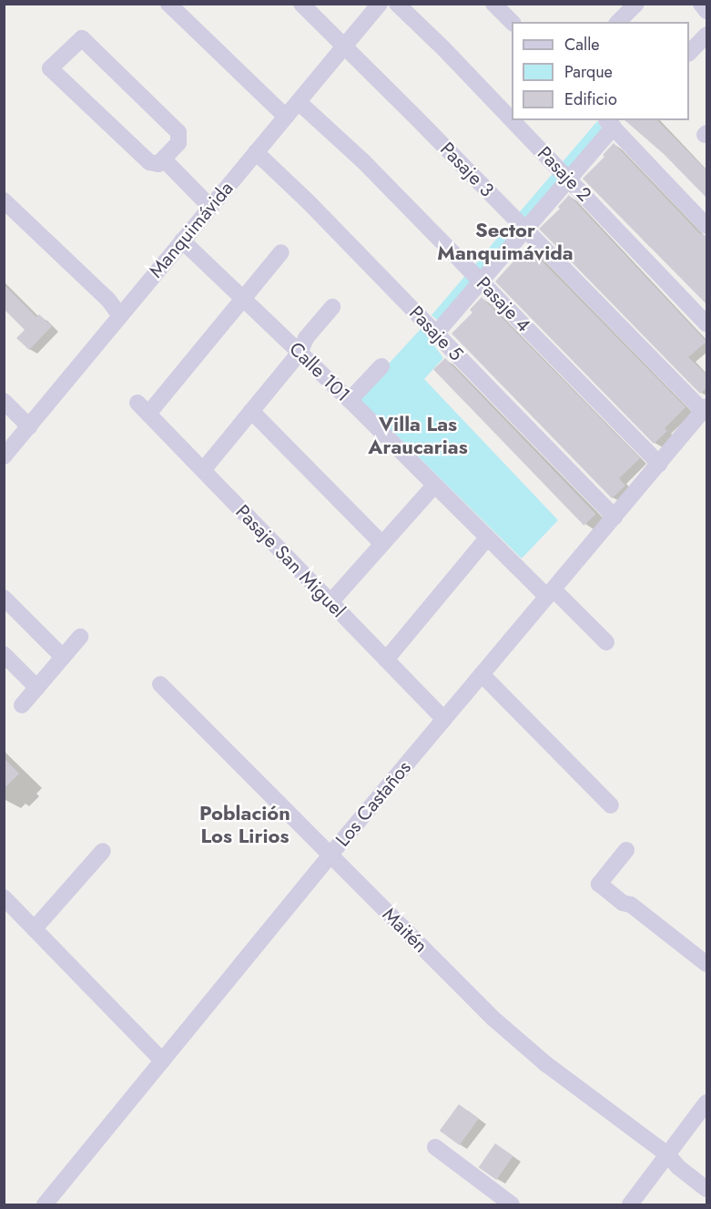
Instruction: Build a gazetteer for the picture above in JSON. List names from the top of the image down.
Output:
{
  "streets": {
    "street": [
      "Pasaje 3",
      "Pasaje 2",
      "Manquimávida",
      "Pasaje 4",
      "Pasaje 5",
      "Calle 101",
      "Pasaje San Miguel",
      "Los Castaños",
      "Maitén"
    ]
  },
  "crossings": [
    ["Pasaje 3", "Manquimávida"],
    ["Pasaje 3", "Los Castaños"],
    ["Manquimávida", "Pasaje 4"],
    ["Manquimávida", "Pasaje 5"],
    ["Manquimávida", "Calle 101"],
    ["Pasaje 4", "Los Castaños"],
    ["Pasaje 5", "Los Castaños"],
    ["Calle 101", "Pasaje San Miguel"],
    ["Calle 101", "Los Castaños"],
    ["Pasaje San Miguel", "Los Castaños"],
    ["Los Castaños", "Maitén"]
  ],
  "districts": ["Sector Manquimávida", "Villa Las Araucarias", "Población Los Lirios"],
  "legend": ["Calle", "Parque", "Edificio"]
}
